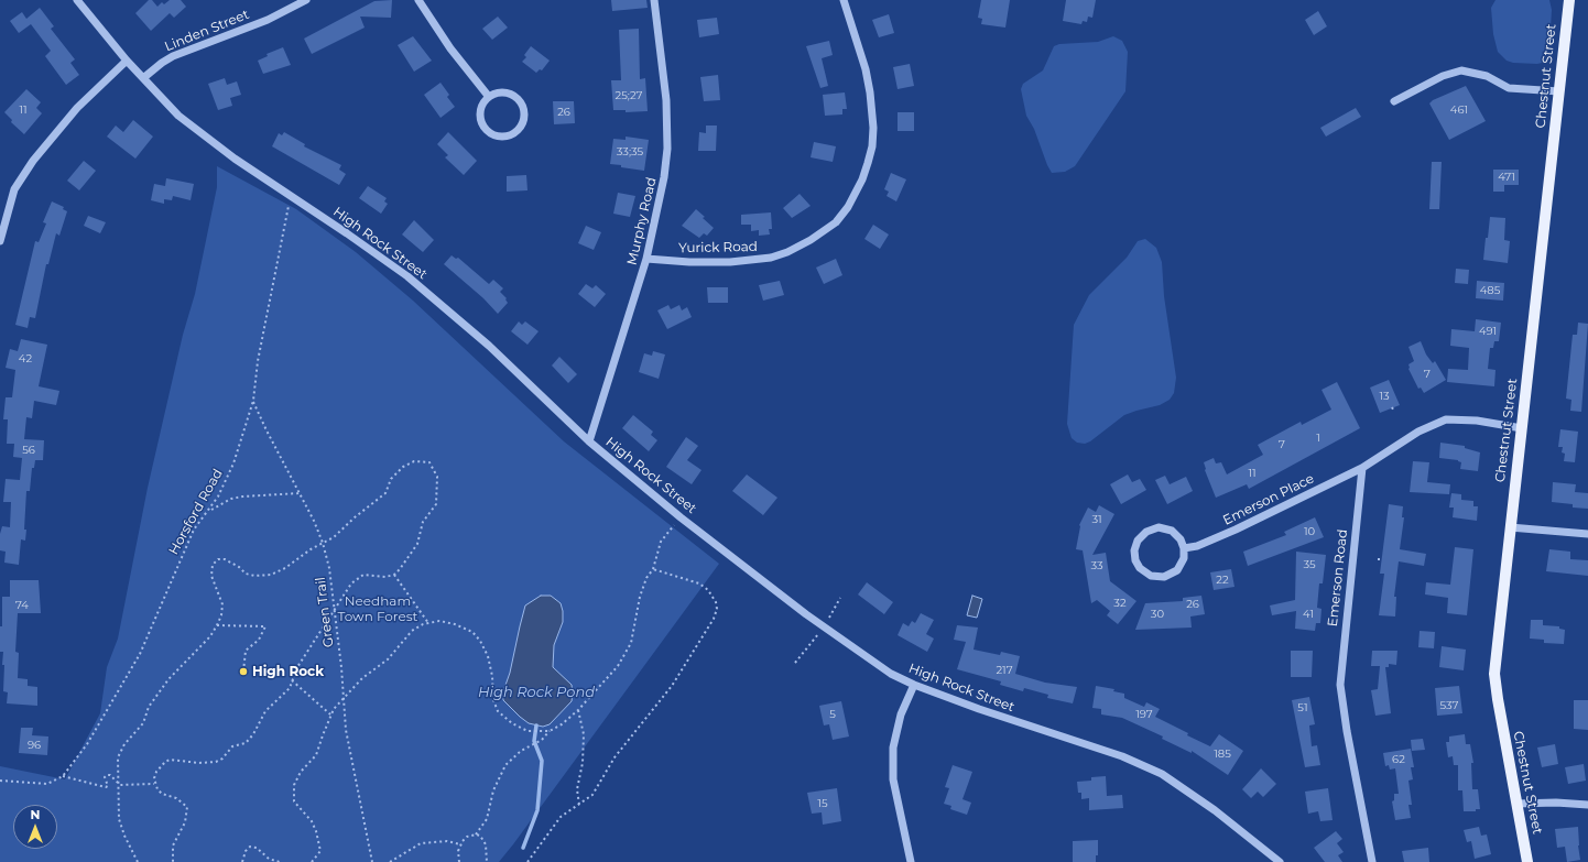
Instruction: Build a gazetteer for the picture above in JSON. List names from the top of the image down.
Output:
{
  "streets": {
    "main road": ["Chestnut Street"],
    "street": [
      "Linden Street",
      "Murphy Road",
      "High Rock Street",
      "Yurick Road",
      "Emerson Place",
      "Emerson Road"
    ],
    "path": ["Horsford Road", "Green Trail"]
  },
  "crossings": [
    ["Linden Street", "High Rock Street"],
    ["Murphy Road", "High Rock Street"],
    ["Murphy Road", "Yurick Road"],
    ["High Rock Street", "Horsford Road"],
    ["Emerson Place", "Emerson Road"],
    ["Horsford Road", "Green Trail"]
  ],
  "water": ["High Rock Pond"],
  "parks": ["Needham Town Forest"],
  "places": ["High Rock"],
  "house_numbers": [
    "25;27",
    "11",
    "461",
    "26",
    "33;35",
    "471",
    "485",
    "491",
    "42",
    "7",
    "13",
    "1",
    "7",
    "56",
    "11",
    "31",
    "10",
    "35",
    "33",
    "22",
    "32",
    "26",
    "74",
    "30",
    "41",
    "217",
    "537",
    "51",
    "5",
    "197",
    "96",
    "185",
    "62",
    "15"
  ],
  "north": "top"
}
